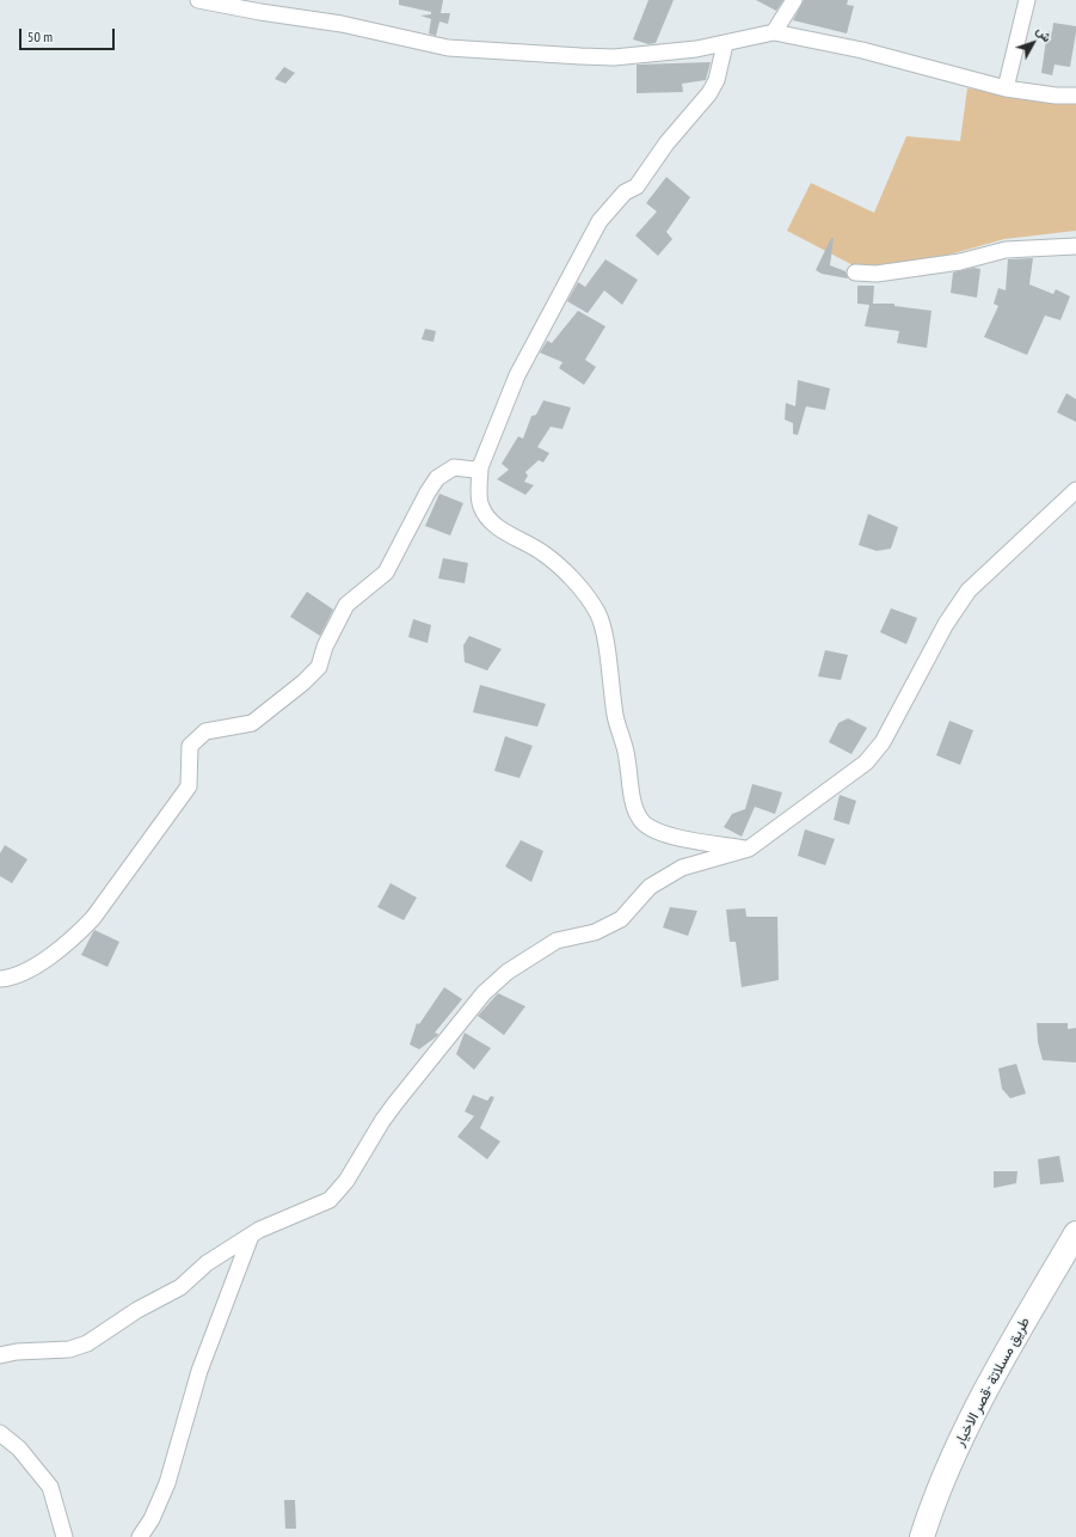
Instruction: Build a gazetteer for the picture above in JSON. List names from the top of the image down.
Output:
{
  "streets": {
    "main road": ["طريق مسلاتة -قصر الاخيار"]
  },
  "scale_bar": "50 m",
  "north": "top right"
}
